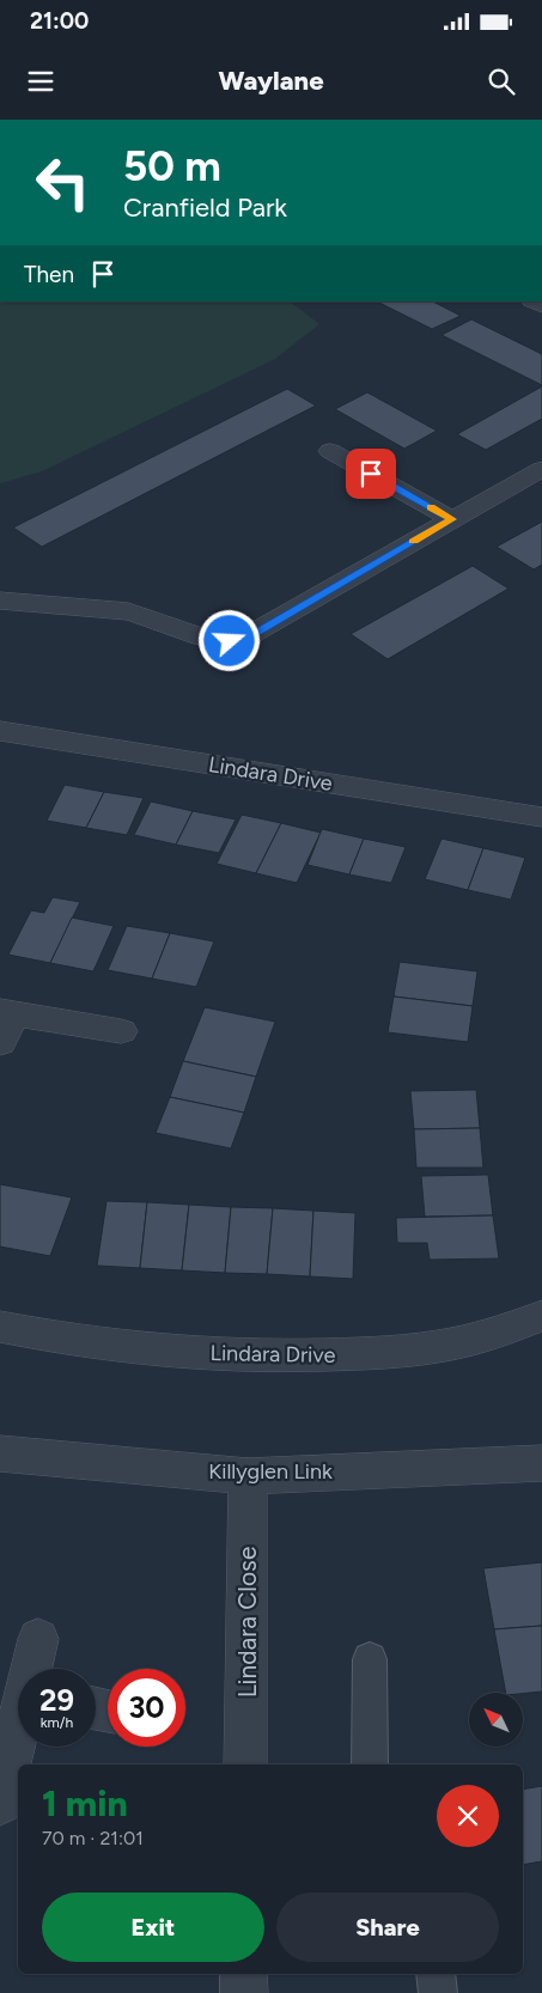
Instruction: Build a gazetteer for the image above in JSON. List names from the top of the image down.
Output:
{
  "streets": {
    "street": ["Lindara Drive", "Killyglen Link", "Lindara Close"]
  },
  "crossings": [
    ["Killyglen Link", "Lindara Close"]
  ],
  "north": "top left",
  "page": {
    "status": "21:00",
    "header": "Waylane",
    "turn": ["50 m", "Cranfield Park"],
    "then": "Then",
    "speed": "29 km/h",
    "limit": "30",
    "heading": ["1 min", "70 m · 21:01"],
    "buttons": ["Exit", "Share"]
  }
}
